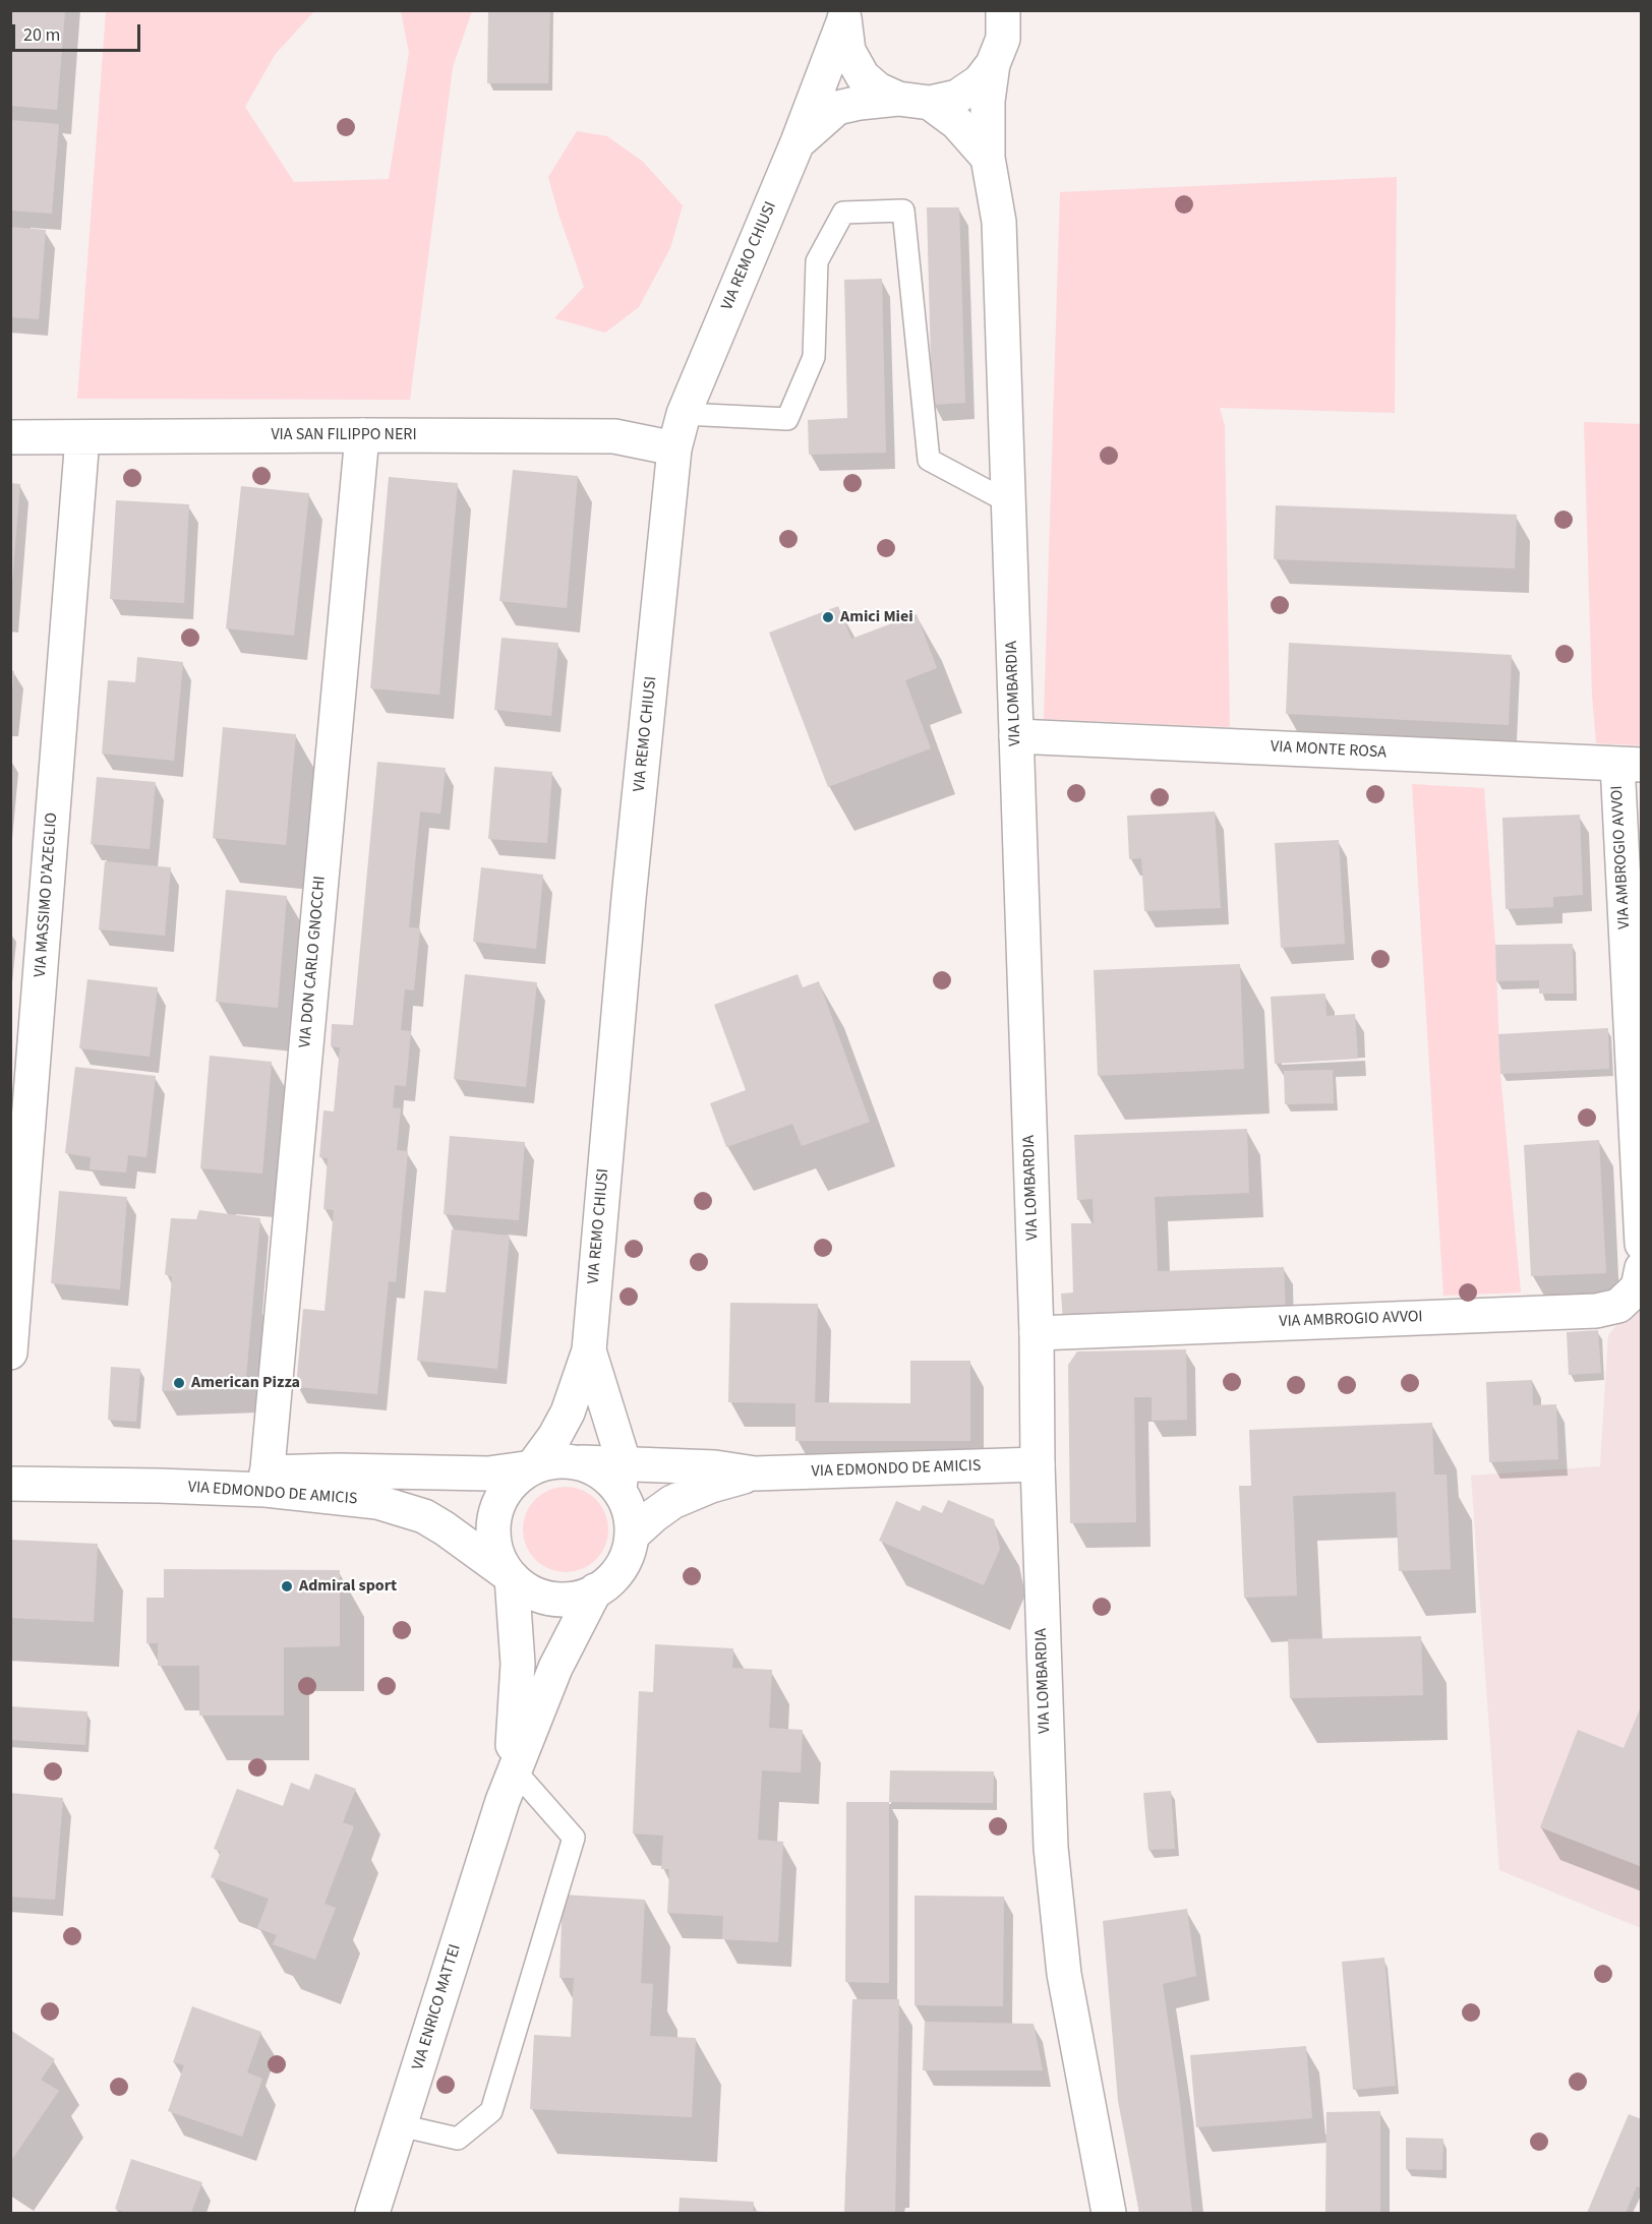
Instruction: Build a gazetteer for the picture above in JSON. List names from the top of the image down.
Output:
{
  "streets": {
    "street": [
      "VIA REMO CHIUSI",
      "VIA SAN FILIPPO NERI",
      "VIA LOMBARDIA",
      "VIA MONTE ROSA",
      "VIA AMBROGIO AVVOI",
      "VIA MASSIMO D'AZEGLIO",
      "VIA DON CARLO GNOCCHI",
      "VIA EDMONDO DE AMICIS",
      "VIA ENRICO MATTEI"
    ]
  },
  "crossings": [
    ["VIA REMO CHIUSI", "VIA SAN FILIPPO NERI"],
    ["VIA REMO CHIUSI", "VIA LOMBARDIA"],
    ["VIA REMO CHIUSI", "VIA EDMONDO DE AMICIS"],
    ["VIA REMO CHIUSI", "VIA ENRICO MATTEI"],
    ["VIA SAN FILIPPO NERI", "VIA MASSIMO D'AZEGLIO"],
    ["VIA SAN FILIPPO NERI", "VIA DON CARLO GNOCCHI"],
    ["VIA LOMBARDIA", "VIA MONTE ROSA"],
    ["VIA LOMBARDIA", "VIA AMBROGIO AVVOI"],
    ["VIA LOMBARDIA", "VIA EDMONDO DE AMICIS"],
    ["VIA MONTE ROSA", "VIA AMBROGIO AVVOI"],
    ["VIA DON CARLO GNOCCHI", "VIA EDMONDO DE AMICIS"],
    ["VIA EDMONDO DE AMICIS", "VIA ENRICO MATTEI"]
  ],
  "places": ["Amici Miei", "American Pizza", "Admiral sport"],
  "scale_bar": "20 m"
}
